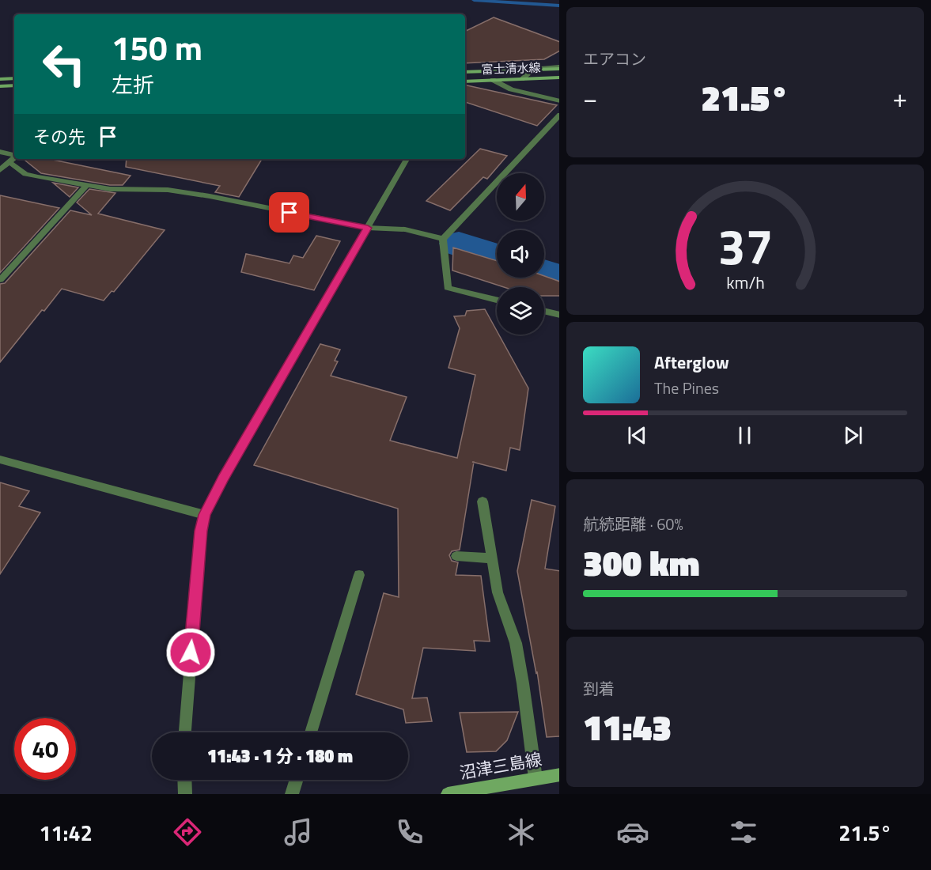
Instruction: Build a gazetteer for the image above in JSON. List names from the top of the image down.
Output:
{
  "streets": {
    "main road": ["富士清水線", "沼津三島線"]
  },
  "north": "top",
  "page": {
    "tile": [
      "エアコン",
      ["航続距離 · 60%", "300 km"],
      ["到着", "11:43"]
    ],
    "turn": ["150 m", "左折"],
    "heat": ["−", "21.5°", "+"],
    "then": "その先",
    "song": ["Afterglow", "The Pines"],
    "limit": "40",
    "trip": "11:43 · 1 分 · 180 m",
    "tabs": ["11:42", "21.5°"],
    "gauge": ["37", "km/h"]
  }
}
